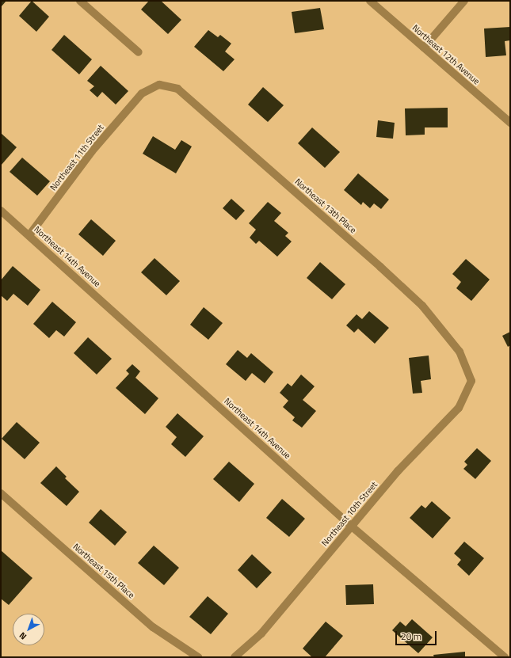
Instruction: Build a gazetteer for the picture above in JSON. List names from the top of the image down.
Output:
{
  "streets": {
    "street": [
      "Northeast 12th Avenue",
      "Northeast 11th Street",
      "Northeast 13th Place",
      "Northeast 14th Avenue",
      "Northeast 10th Street",
      "Northeast 15th Place"
    ]
  },
  "crossings": [
    ["Northeast 11th Street", "Northeast 13th Place"],
    ["Northeast 11th Street", "Northeast 14th Avenue"],
    ["Northeast 13th Place", "Northeast 10th Street"],
    ["Northeast 14th Avenue", "Northeast 10th Street"]
  ],
  "scale_bar": "20 m",
  "north": "bottom left"
}
